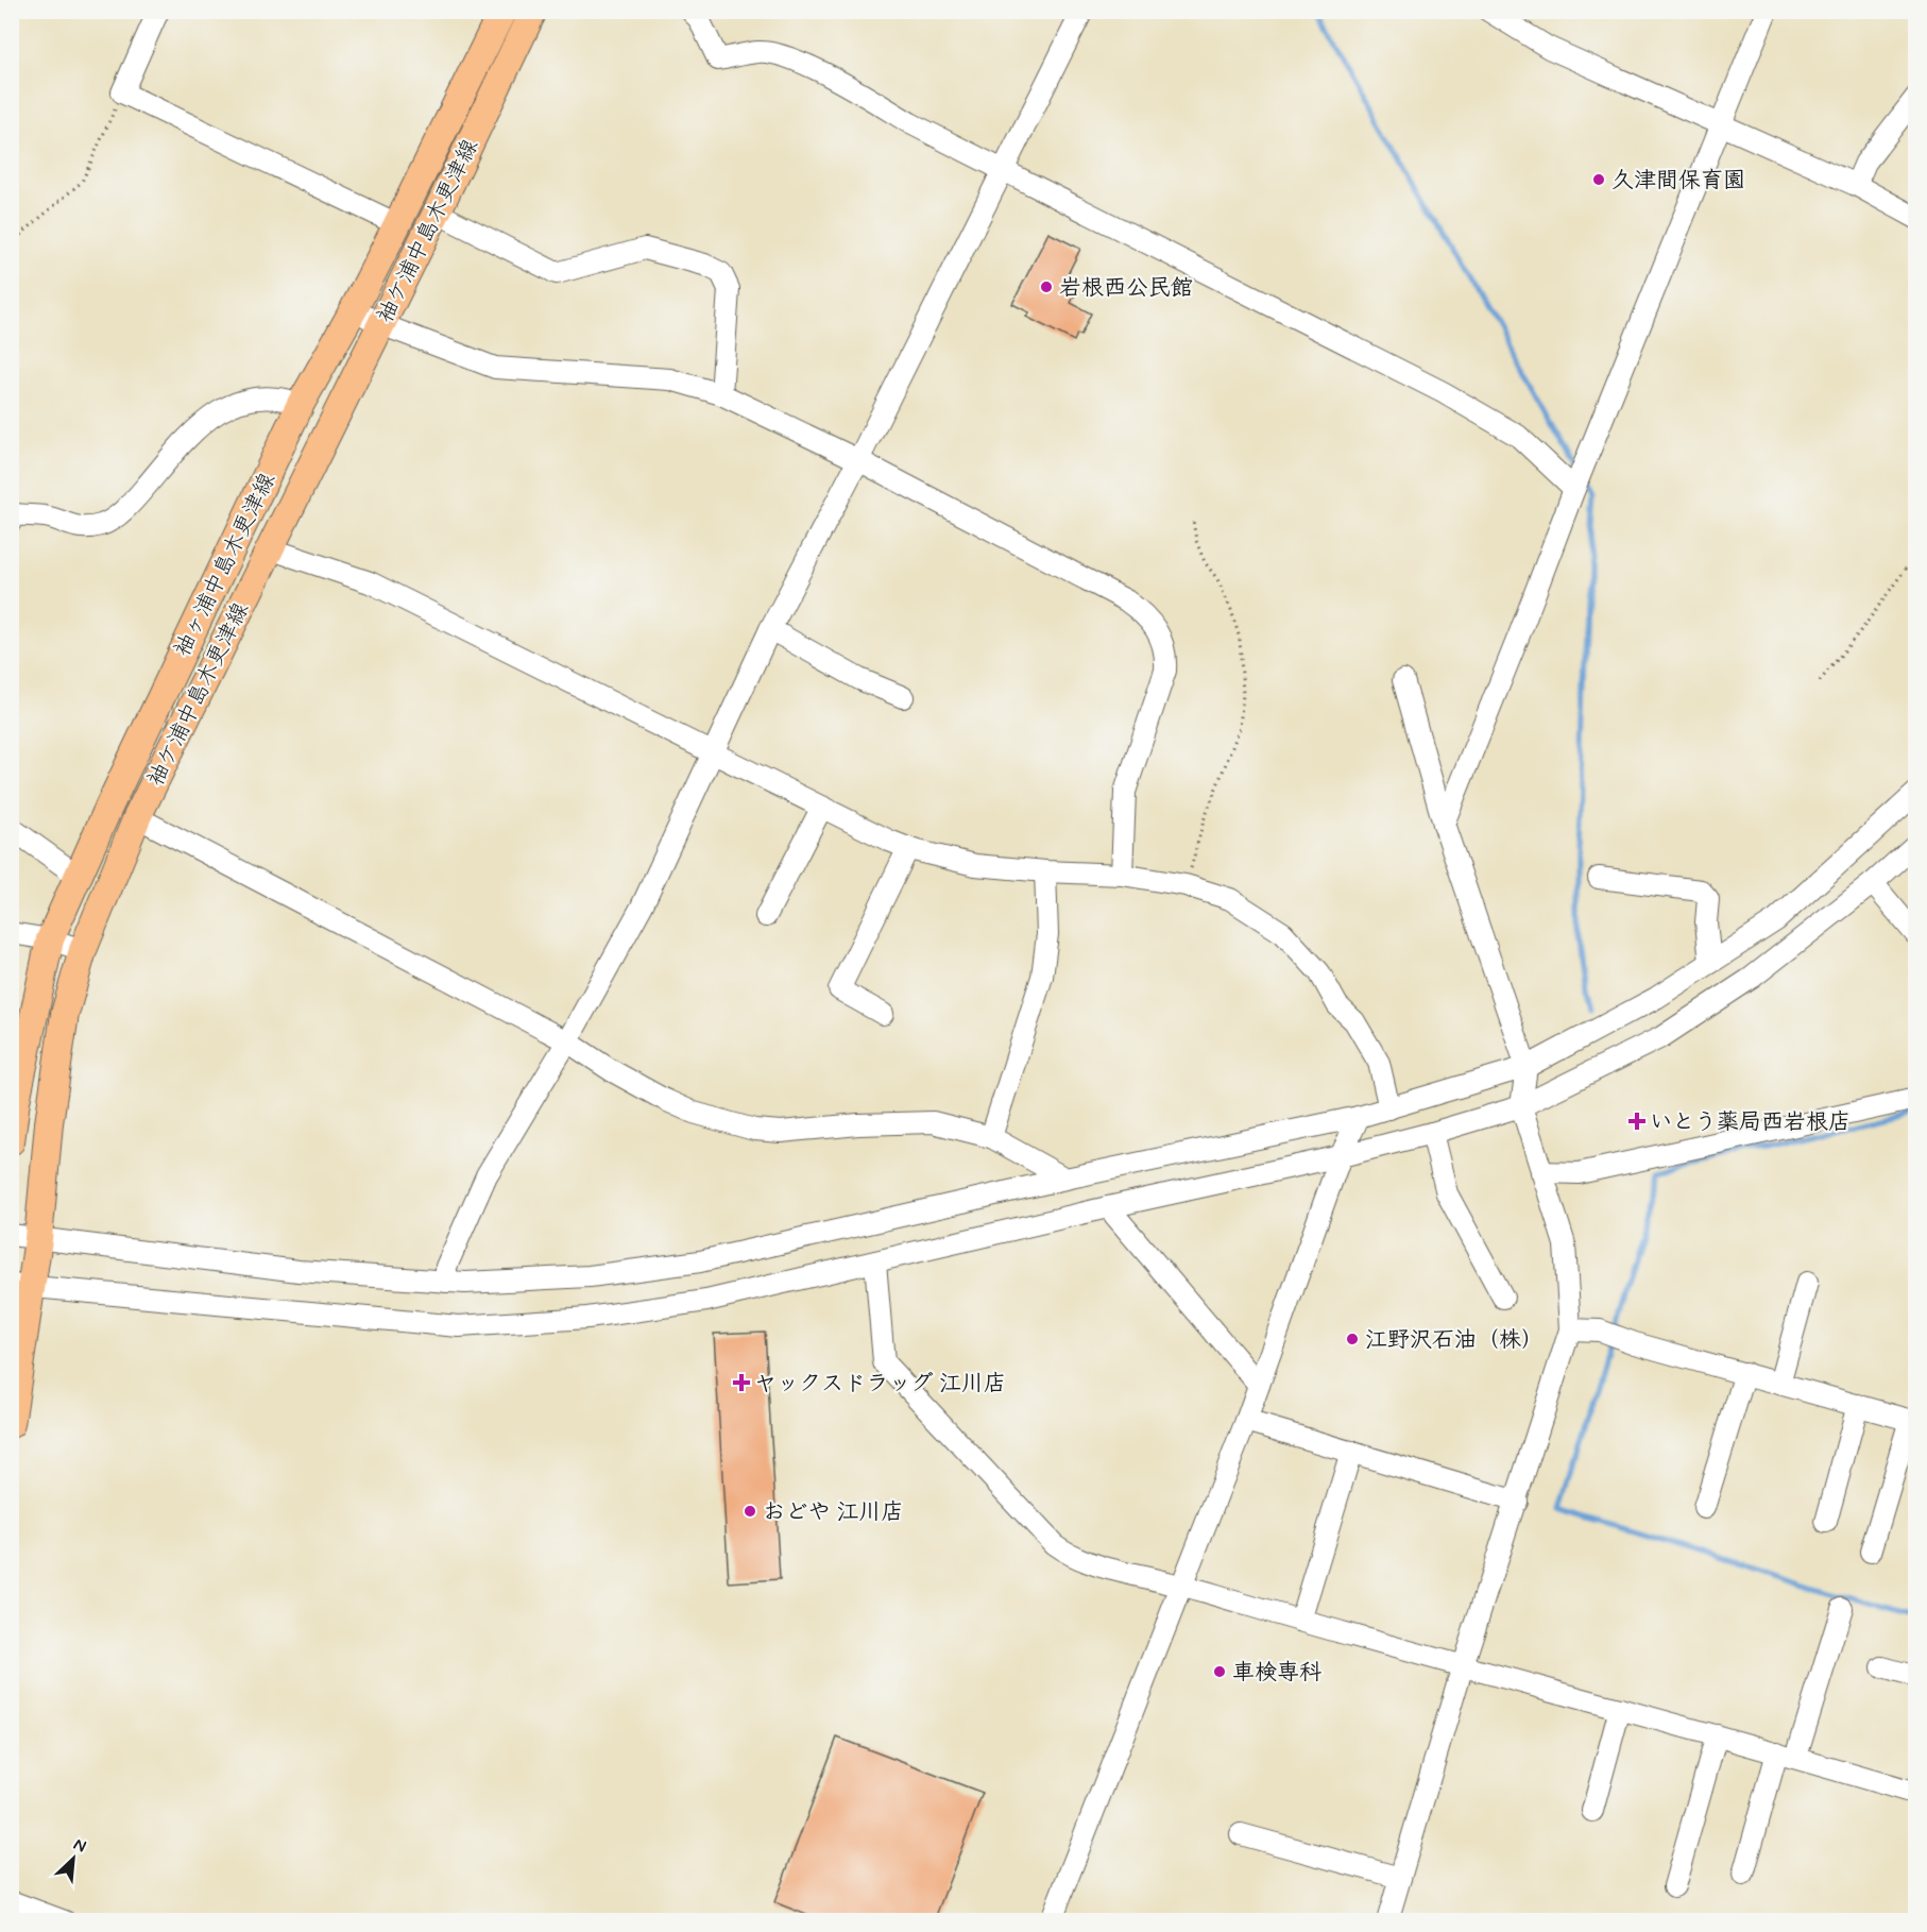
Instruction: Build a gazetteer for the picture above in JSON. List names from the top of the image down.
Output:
{
  "streets": {
    "main road": ["袖ケ浦中島木更津線", "袖ヶ浦中島木更津線"]
  },
  "places": {
    "other": [
      "久津間保育園",
      "岩根西公民館",
      "江野沢石油（株）",
      "おどや 江川店",
      "車検専科"
    ],
    "health": ["いとう薬局西岩根店", "ヤックスドラッグ 江川店"]
  },
  "north": "top right"
}
